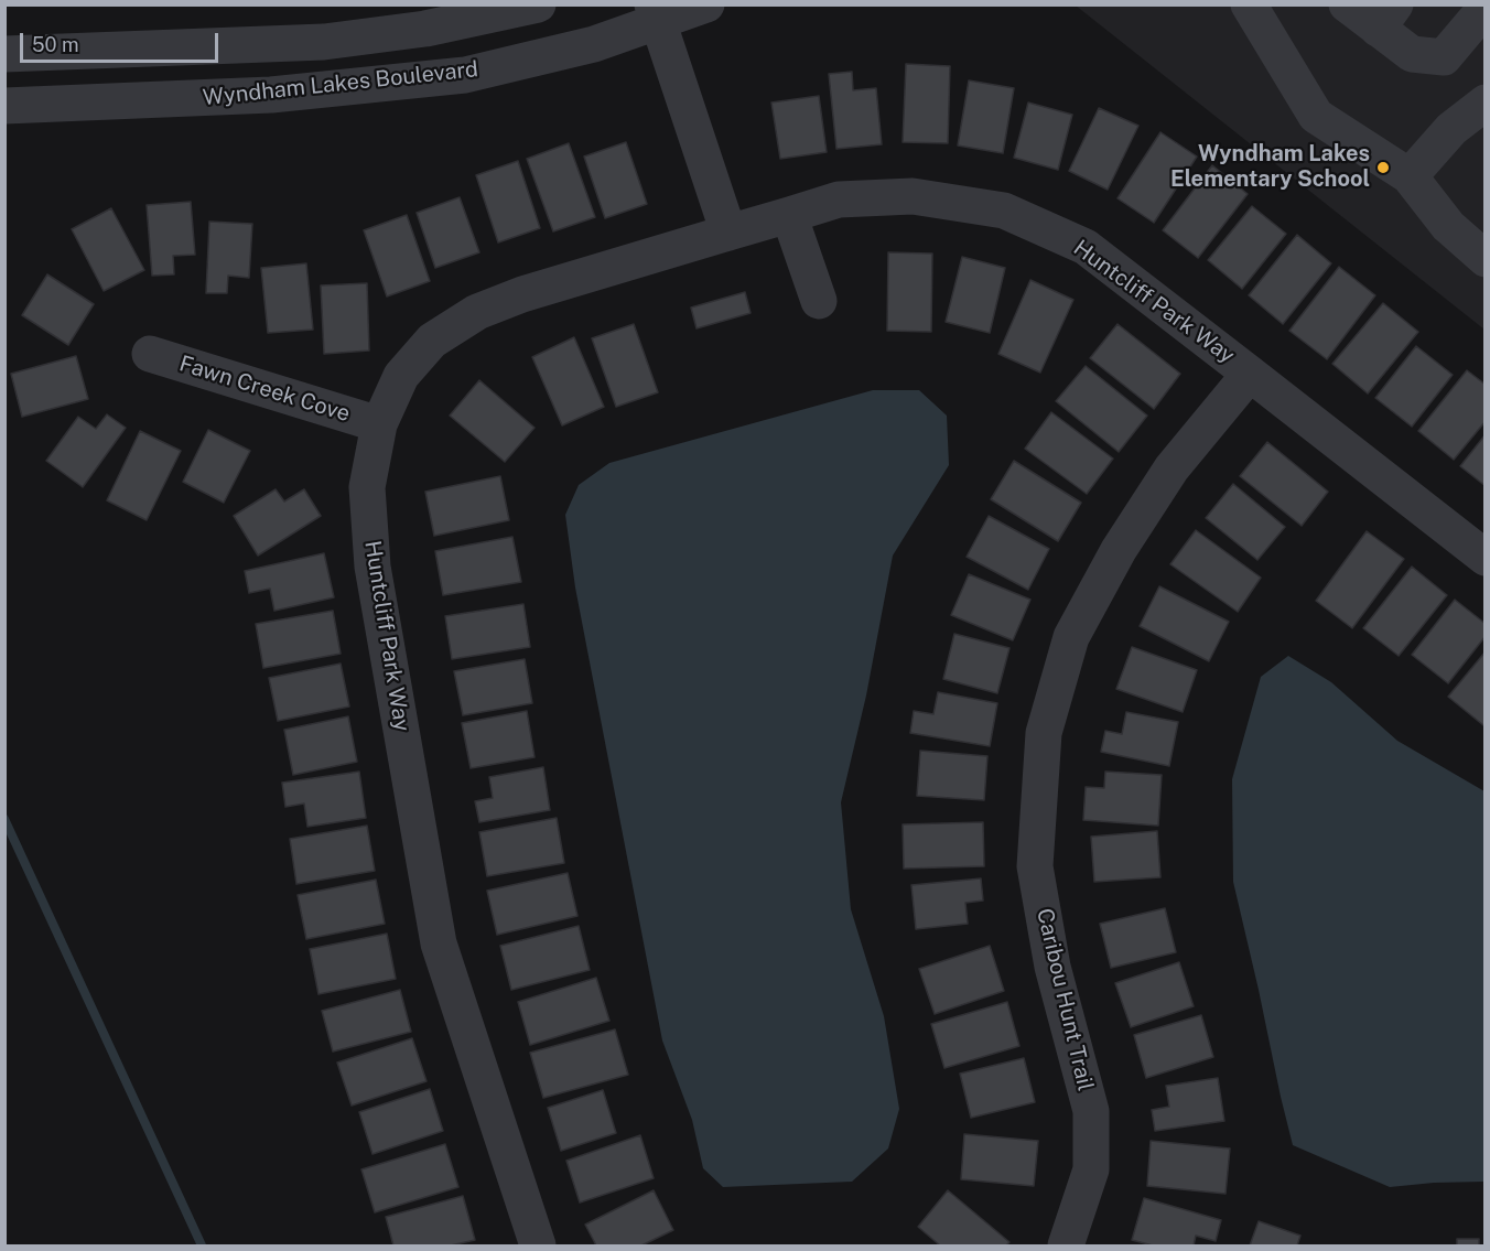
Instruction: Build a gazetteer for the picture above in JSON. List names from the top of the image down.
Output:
{
  "streets": {
    "street": [
      "Wyndham Lakes Boulevard",
      "Huntcliff Park Way",
      "Fawn Creek Cove",
      "Caribou Hunt Trail"
    ]
  },
  "crossings": [
    ["Huntcliff Park Way", "Fawn Creek Cove"],
    ["Huntcliff Park Way", "Caribou Hunt Trail"]
  ],
  "places": ["Wyndham Lakes Elementary School"],
  "scale_bar": "50 m"
}
